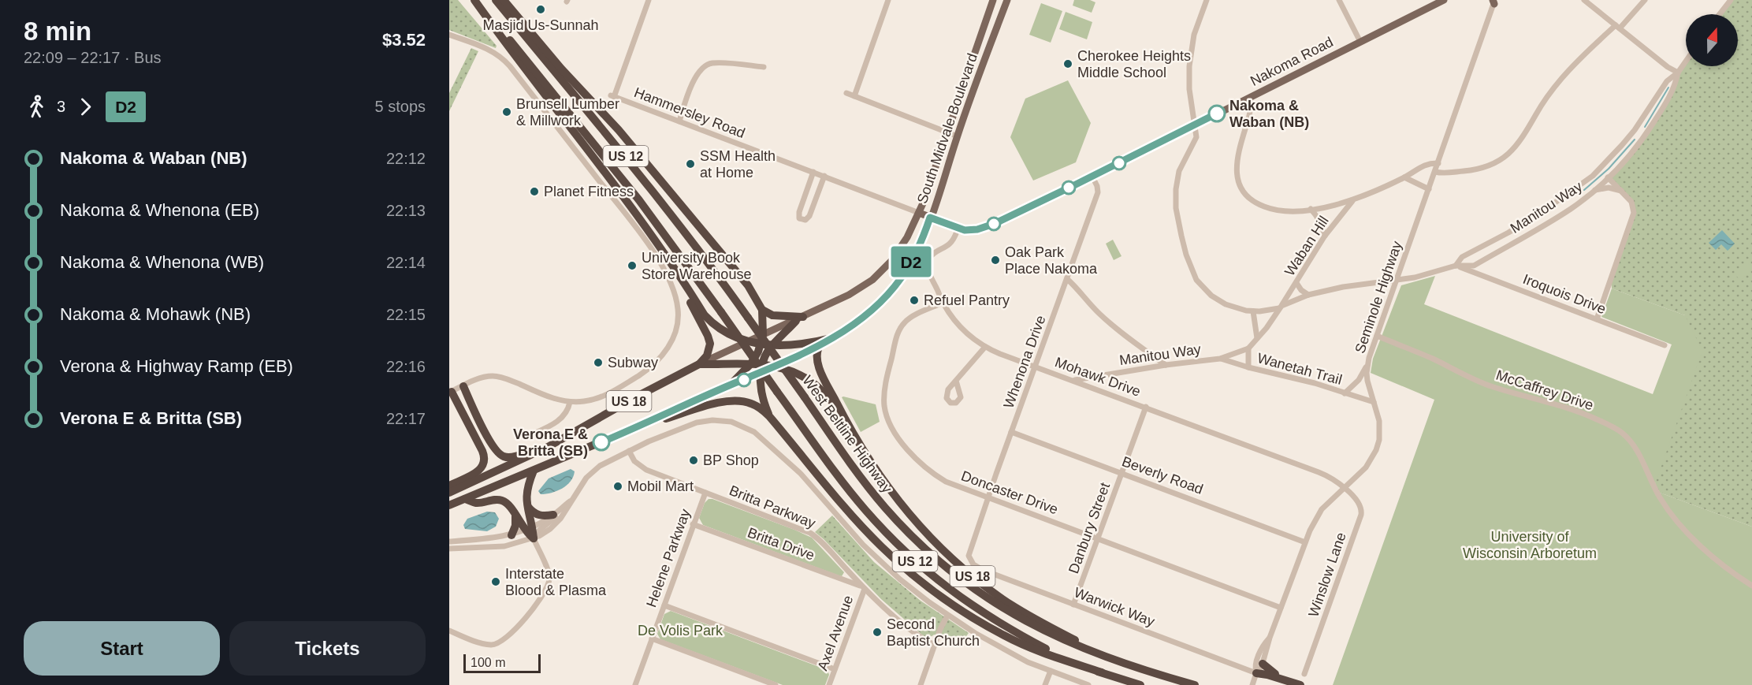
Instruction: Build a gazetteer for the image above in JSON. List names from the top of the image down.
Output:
{
  "streets": {
    "highway": ["US 12", "US 18", "West Beltline Highway"],
    "main road": ["Nakoma Road", "South Midvale Boulevard"],
    "street": [
      "Hammersley Road",
      "Manitou Way",
      "Waban Hill",
      "Iroquois Drive",
      "Seminole Highway",
      "Whenona Drive",
      "Wanetah Trail",
      "Mohawk Drive",
      "McCaffrey Drive",
      "Beverly Road",
      "Doncaster Drive",
      "Britta Parkway",
      "Danbury Street",
      "Britta Drive",
      "Helene Parkway",
      "Winslow Lane",
      "Warwick Way",
      "Axel Avenue"
    ]
  },
  "crossings": [
    ["Nakoma Road", "Hammersley Road"],
    ["Nakoma Road", "South Midvale Boulevard"],
    ["Nakoma Road", "Whenona Drive"],
    ["Nakoma Road", "Mohawk Drive"],
    ["Hammersley Road", "South Midvale Boulevard"],
    ["South Midvale Boulevard", "US 18"],
    ["US 12", "US 18"],
    ["Manitou Way", "Waban Hill"],
    ["Manitou Way", "Iroquois Drive"],
    ["Manitou Way", "Seminole Highway"],
    ["Manitou Way", "Wanetah Trail"],
    ["Manitou Way", "Mohawk Drive"],
    ["Seminole Highway", "Wanetah Trail"],
    ["Seminole Highway", "Mohawk Drive"],
    ["Seminole Highway", "McCaffrey Drive"],
    ["Seminole Highway", "Beverly Road"],
    ["Seminole Highway", "Doncaster Drive"],
    ["Seminole Highway", "Winslow Lane"],
    ["Seminole Highway", "Warwick Way"],
    ["Whenona Drive", "Mohawk Drive"],
    ["Whenona Drive", "Beverly Road"],
    ["Whenona Drive", "Doncaster Drive"],
    ["Whenona Drive", "Warwick Way"],
    ["Mohawk Drive", "Doncaster Drive"],
    ["Mohawk Drive", "Danbury Street"],
    ["Mohawk Drive", "Winslow Lane"],
    ["US 18", "West Beltline Highway"],
    ["Beverly Road", "Danbury Street"],
    ["Doncaster Drive", "Danbury Street"],
    ["Britta Parkway", "Britta Drive"],
    ["Britta Parkway", "Helene Parkway"],
    ["Britta Parkway", "Axel Avenue"],
    ["Danbury Street", "Warwick Way"],
    ["Britta Drive", "Helene Parkway"],
    ["Britta Drive", "Axel Avenue"]
  ],
  "parks": ["University of Wisconsin Arboretum", "De Volis Park"],
  "places": [
    "Masjid Us-Sunnah",
    "Cherokee Heights Middle School",
    "Brunsell Lumber & Millwork",
    "Nakoma & Waban (NB)",
    "SSM Health at Home",
    "Planet Fitness",
    "Oak Park Place Nakoma",
    "University Book Store Warehouse",
    "Refuel Pantry",
    "Subway",
    "Verona E & Britta (SB)",
    "BP Shop",
    "Mobil Mart",
    "Interstate Blood & Plasma",
    "Second Baptist Church"
  ],
  "lines": ["bus line D2"],
  "scale_bar": "100 m",
  "north": "top",
  "page": {
    "heading": ["8 min", "22:09 – 22:17 · Bus", "$3.52"],
    "on_map": "D2",
    "legs": ["3", "D2", "5 stops"],
    "list": [
      {
        "name": "Nakoma & Waban (NB)",
        "value": "22:12"
      },
      {
        "name": "Nakoma & Whenona (EB)",
        "value": "22:13"
      },
      {
        "name": "Nakoma & Whenona (WB)",
        "value": "22:14"
      },
      {
        "name": "Nakoma & Mohawk (NB)",
        "value": "22:15"
      },
      {
        "name": "Verona & Highway Ramp (EB)",
        "value": "22:16"
      },
      {
        "name": "Verona E & Britta (SB)",
        "value": "22:17"
      }
    ],
    "buttons": ["Start", "Tickets"],
    "scale": "100 m"
  }
}
